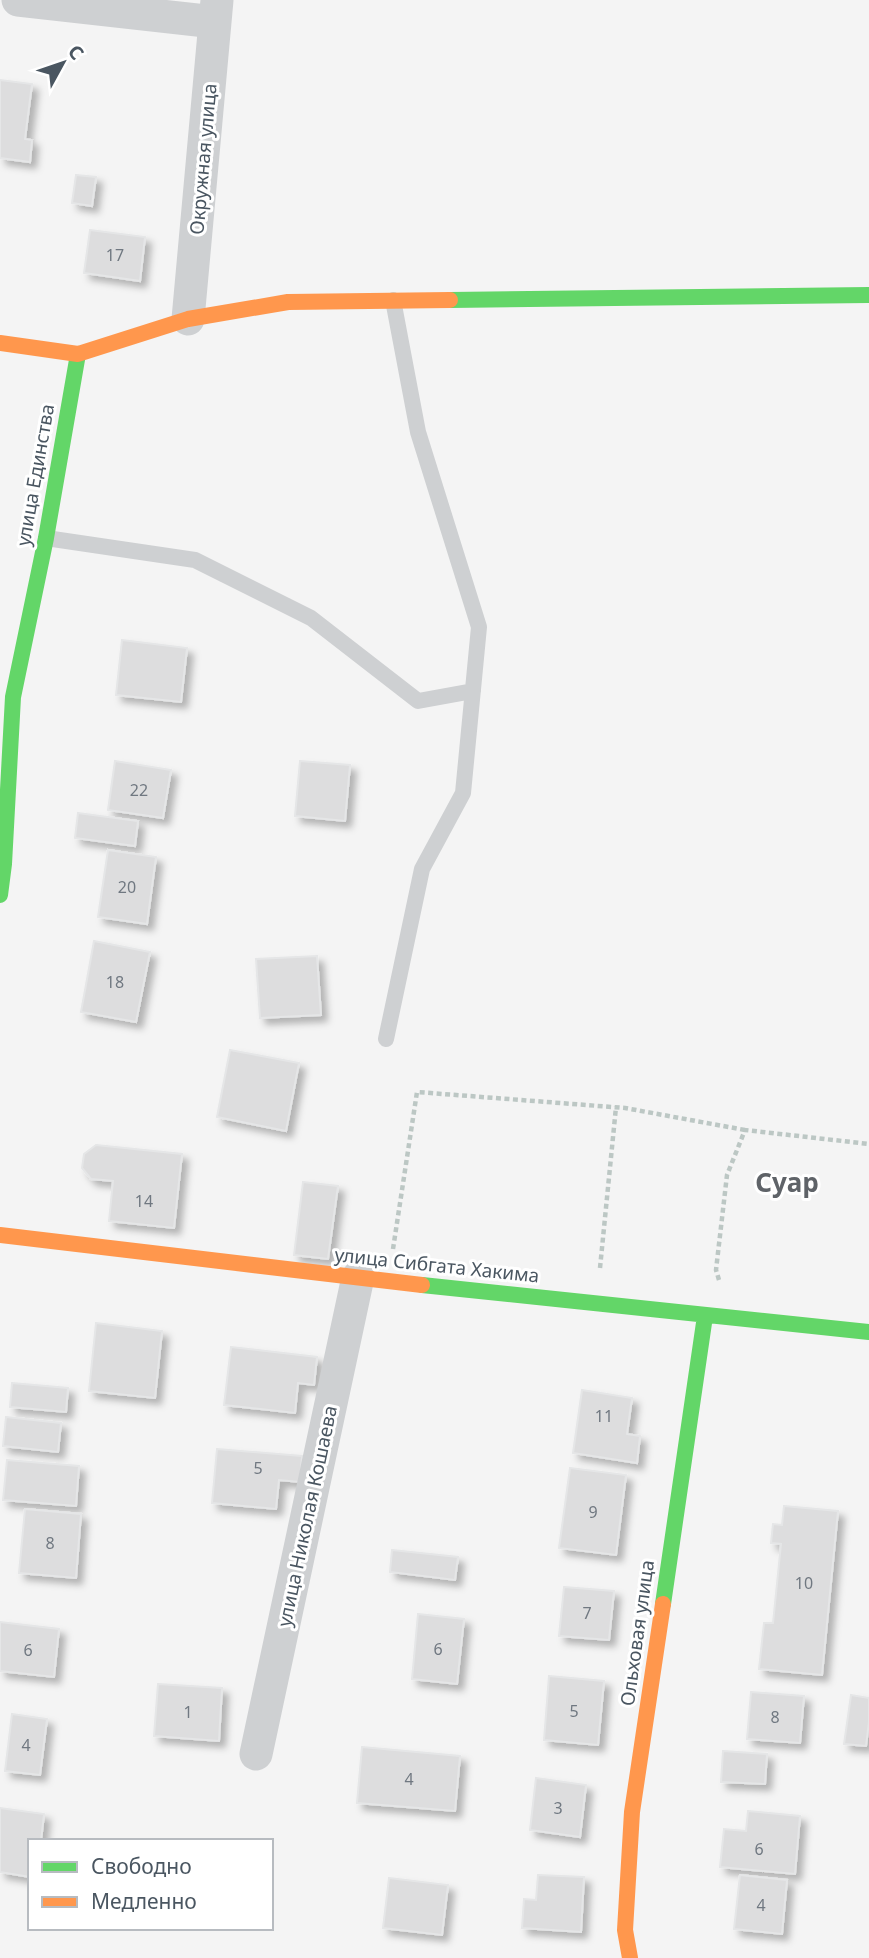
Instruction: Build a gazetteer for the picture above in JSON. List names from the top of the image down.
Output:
{
  "streets": {
    "street": [
      "Окружная улица",
      "улица Единства",
      "улица Сибгата Хакима",
      "улица Николая Кошаева",
      "Ольховая улица"
    ]
  },
  "crossings": [
    ["улица Сибгата Хакима", "улица Николая Кошаева"],
    ["улица Сибгата Хакима", "Ольховая улица"]
  ],
  "districts": ["Суар"],
  "house_numbers": [
    "17",
    "22",
    "20",
    "18",
    "14",
    "11",
    "5",
    "9",
    "8",
    "10",
    "7",
    "6",
    "6",
    "5",
    "1",
    "8",
    "4",
    "4",
    "3",
    "6",
    "4"
  ],
  "legend": ["Свободно", "Медленно"],
  "north": "top right"
}
